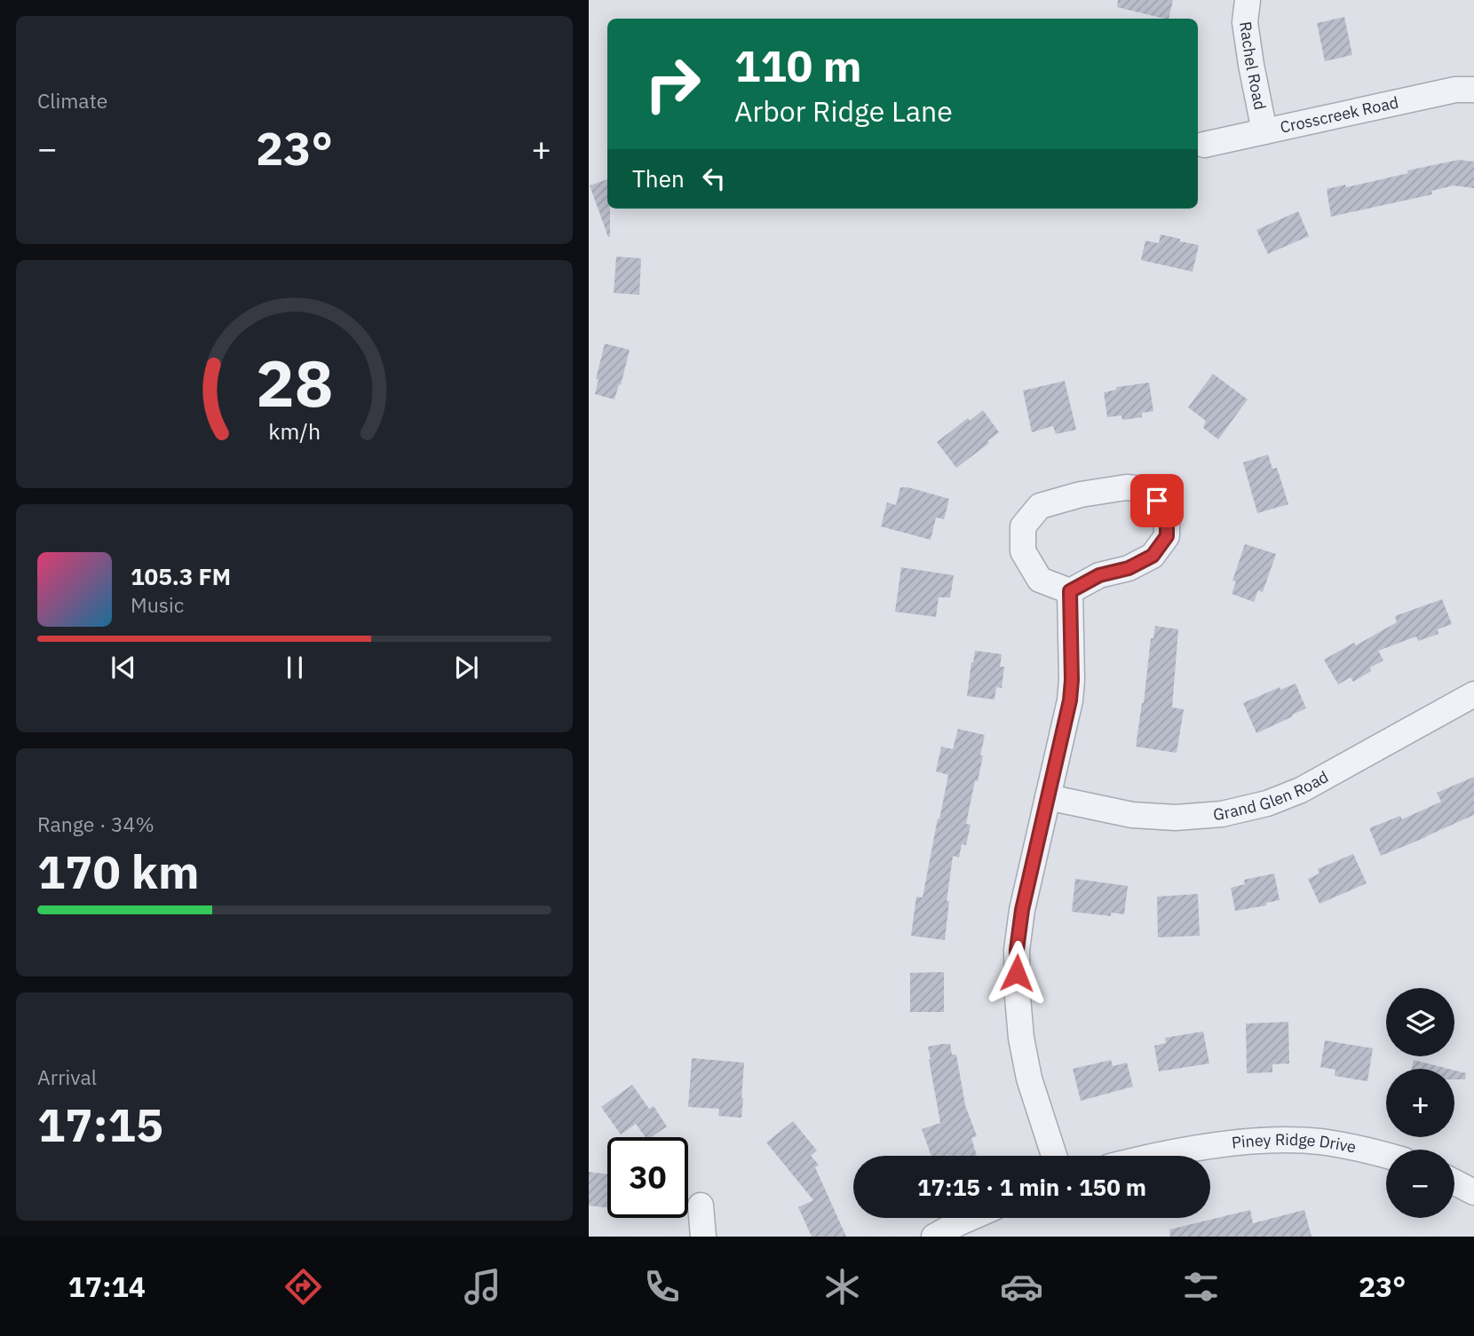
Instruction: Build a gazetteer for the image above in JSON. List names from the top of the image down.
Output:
{
  "streets": {
    "street": [
      "Rachel Road",
      "Crosscreek Road",
      "Grand Glen Road",
      "Piney Ridge Drive"
    ]
  },
  "crossings": [
    ["Rachel Road", "Crosscreek Road"]
  ],
  "page": {
    "tile": [
      "Climate",
      ["Range · 34%", "170 km"],
      ["Arrival", "17:15"]
    ],
    "turn": ["110 m", "Arbor Ridge Lane"],
    "heat": ["−", "23°", "+"],
    "then": "Then",
    "song": ["105.3 FM", "Music"],
    "map_buttons": ["+", "−"],
    "limit": "30",
    "trip": "17:15 · 1 min · 150 m",
    "tabs": ["17:14", "23°"],
    "gauge": ["28", "km/h"]
  }
}
